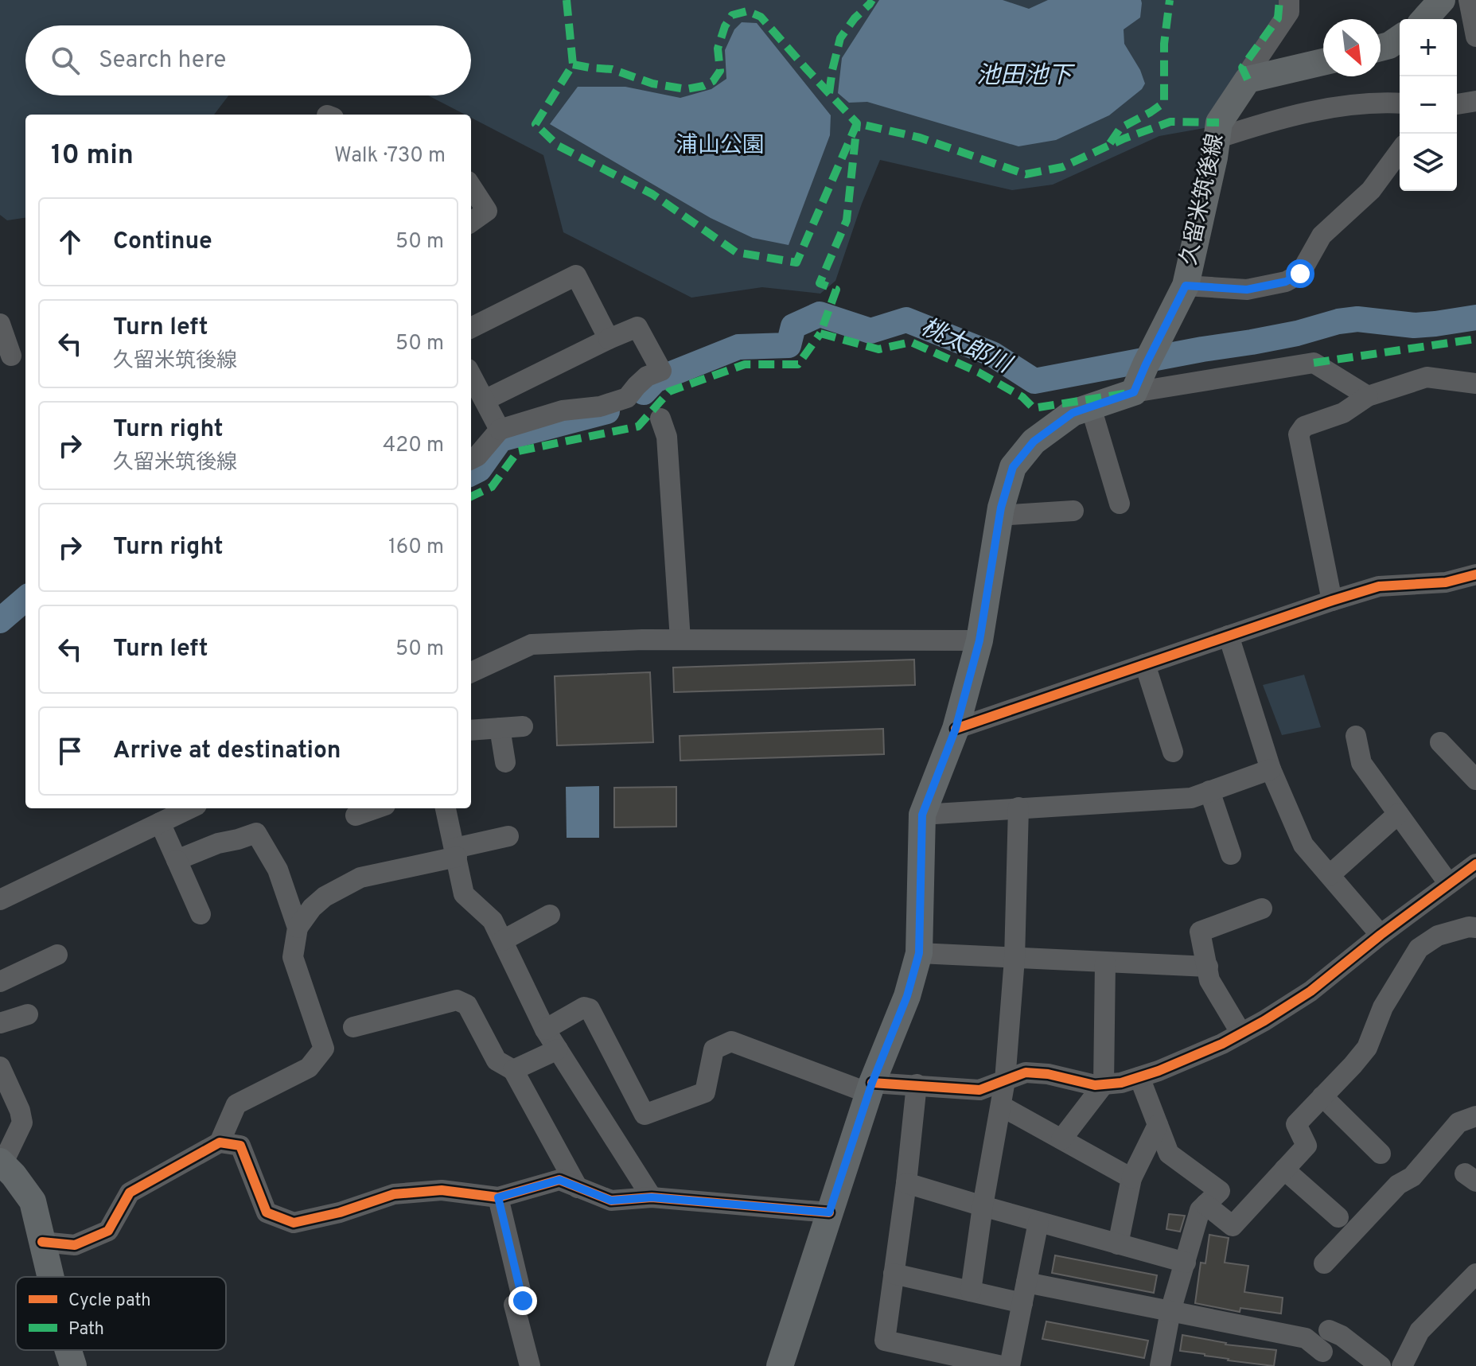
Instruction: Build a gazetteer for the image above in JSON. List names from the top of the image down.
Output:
{
  "streets": {
    "main road": ["久留米筑後線"]
  },
  "water": ["池田池下", "桃太郎川"],
  "parks": ["浦山公園"],
  "legend": ["Cycle path", "Path"],
  "north": "bottom right",
  "page": {
    "map_buttons": ["+", "−"],
    "search": "Search here",
    "heading": ["10 min", "Walk · 730 m"],
    "list": [
      ["Continue", "50 m"],
      ["Turn left", "久留米筑後線", "50 m"],
      ["Turn right", "久留米筑後線", "420 m"],
      ["Turn right", "160 m"],
      ["Turn left", "50 m"],
      "Arrive at destination"
    ]
  }
}
